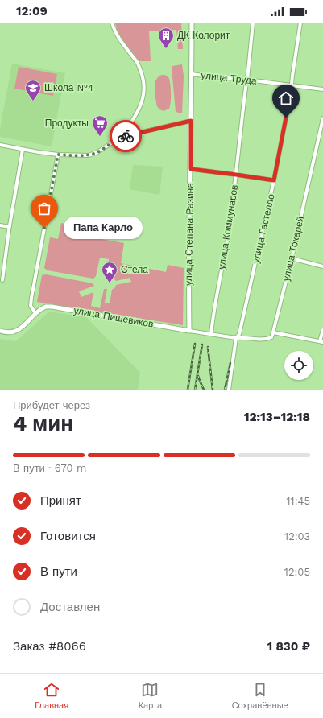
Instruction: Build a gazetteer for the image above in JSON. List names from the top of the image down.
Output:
{
  "streets": {
    "main road": ["улица Степана Разина", "улица Пищевиков"],
    "street": [
      "улица Труда",
      "улица Коммунаров",
      "улица Гастелло",
      "улица Токарей"
    ]
  },
  "crossings": [
    ["улица Труда", "улица Коммунаров"],
    ["улица Труда", "улица Гастелло"],
    ["улица Труда", "улица Степана Разина"],
    ["улица Коммунаров", "улица Пищевиков"],
    ["улица Гастелло", "улица Пищевиков"],
    ["улица Степана Разина", "улица Пищевиков"],
    ["улица Токарей", "улица Пищевиков"]
  ],
  "places": {
    "building": ["ДК Колорит"],
    "school or university": ["Школа №4"],
    "supermarket": ["Продукты"],
    "other": ["Папа Карло"],
    "place": ["Стела"]
  },
  "page": {
    "status": "12:09",
    "bubble": "Папа Карло",
    "heading": ["4 мин", "Прибудет через", "12:13–12:18"],
    "panel": ["Заказ #8066", "1 830 ₽"],
    "bar": "В пути · 670 m",
    "list": [
      ["Принят", "11:45"],
      ["Готовится", "12:03"],
      ["В пути", "12:05"],
      "Доставлен"
    ],
    "tabs": ["Главная", "Карта", "Сохранённые"]
  }
}
